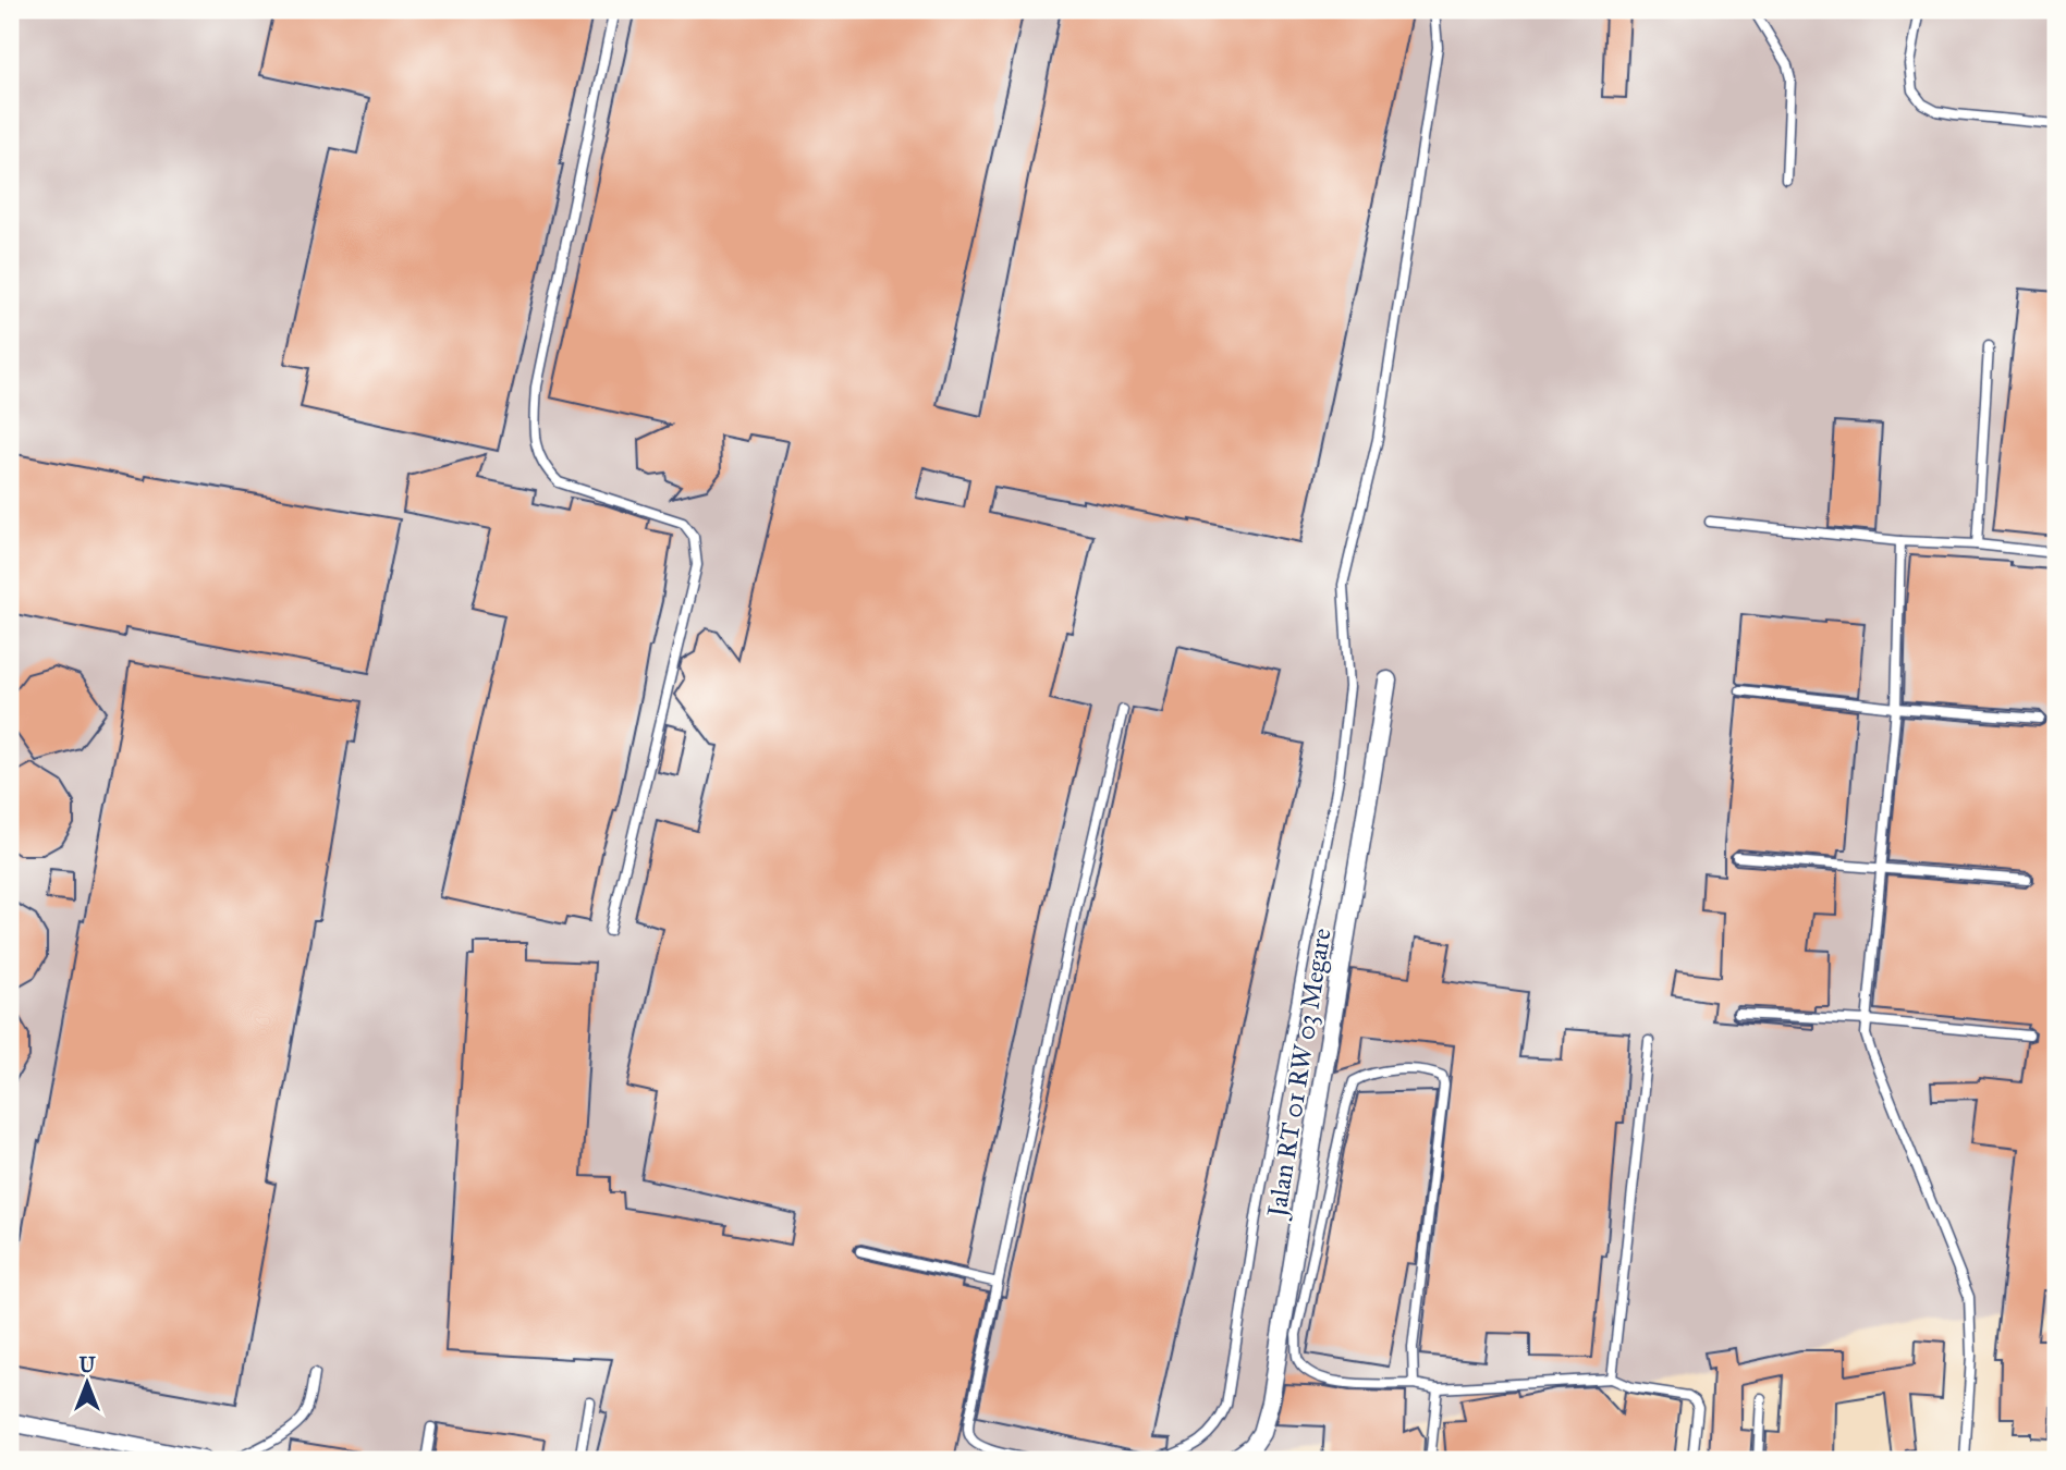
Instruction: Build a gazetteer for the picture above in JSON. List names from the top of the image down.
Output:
{
  "streets": {
    "street": ["Jalan RT 01 RW 03 Megare"]
  },
  "north": "top"
}
